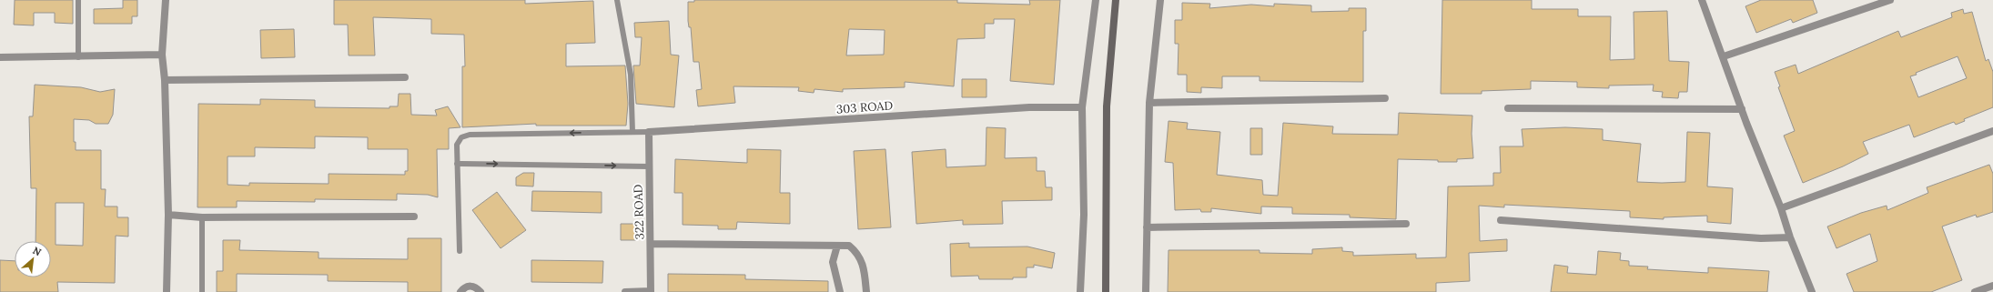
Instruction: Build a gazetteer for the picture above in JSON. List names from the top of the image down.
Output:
{
  "streets": {
    "street": ["303 ROAD", "322 ROAD"]
  },
  "crossings": [
    ["303 ROAD", "322 ROAD"]
  ],
  "north": "top right"
}
